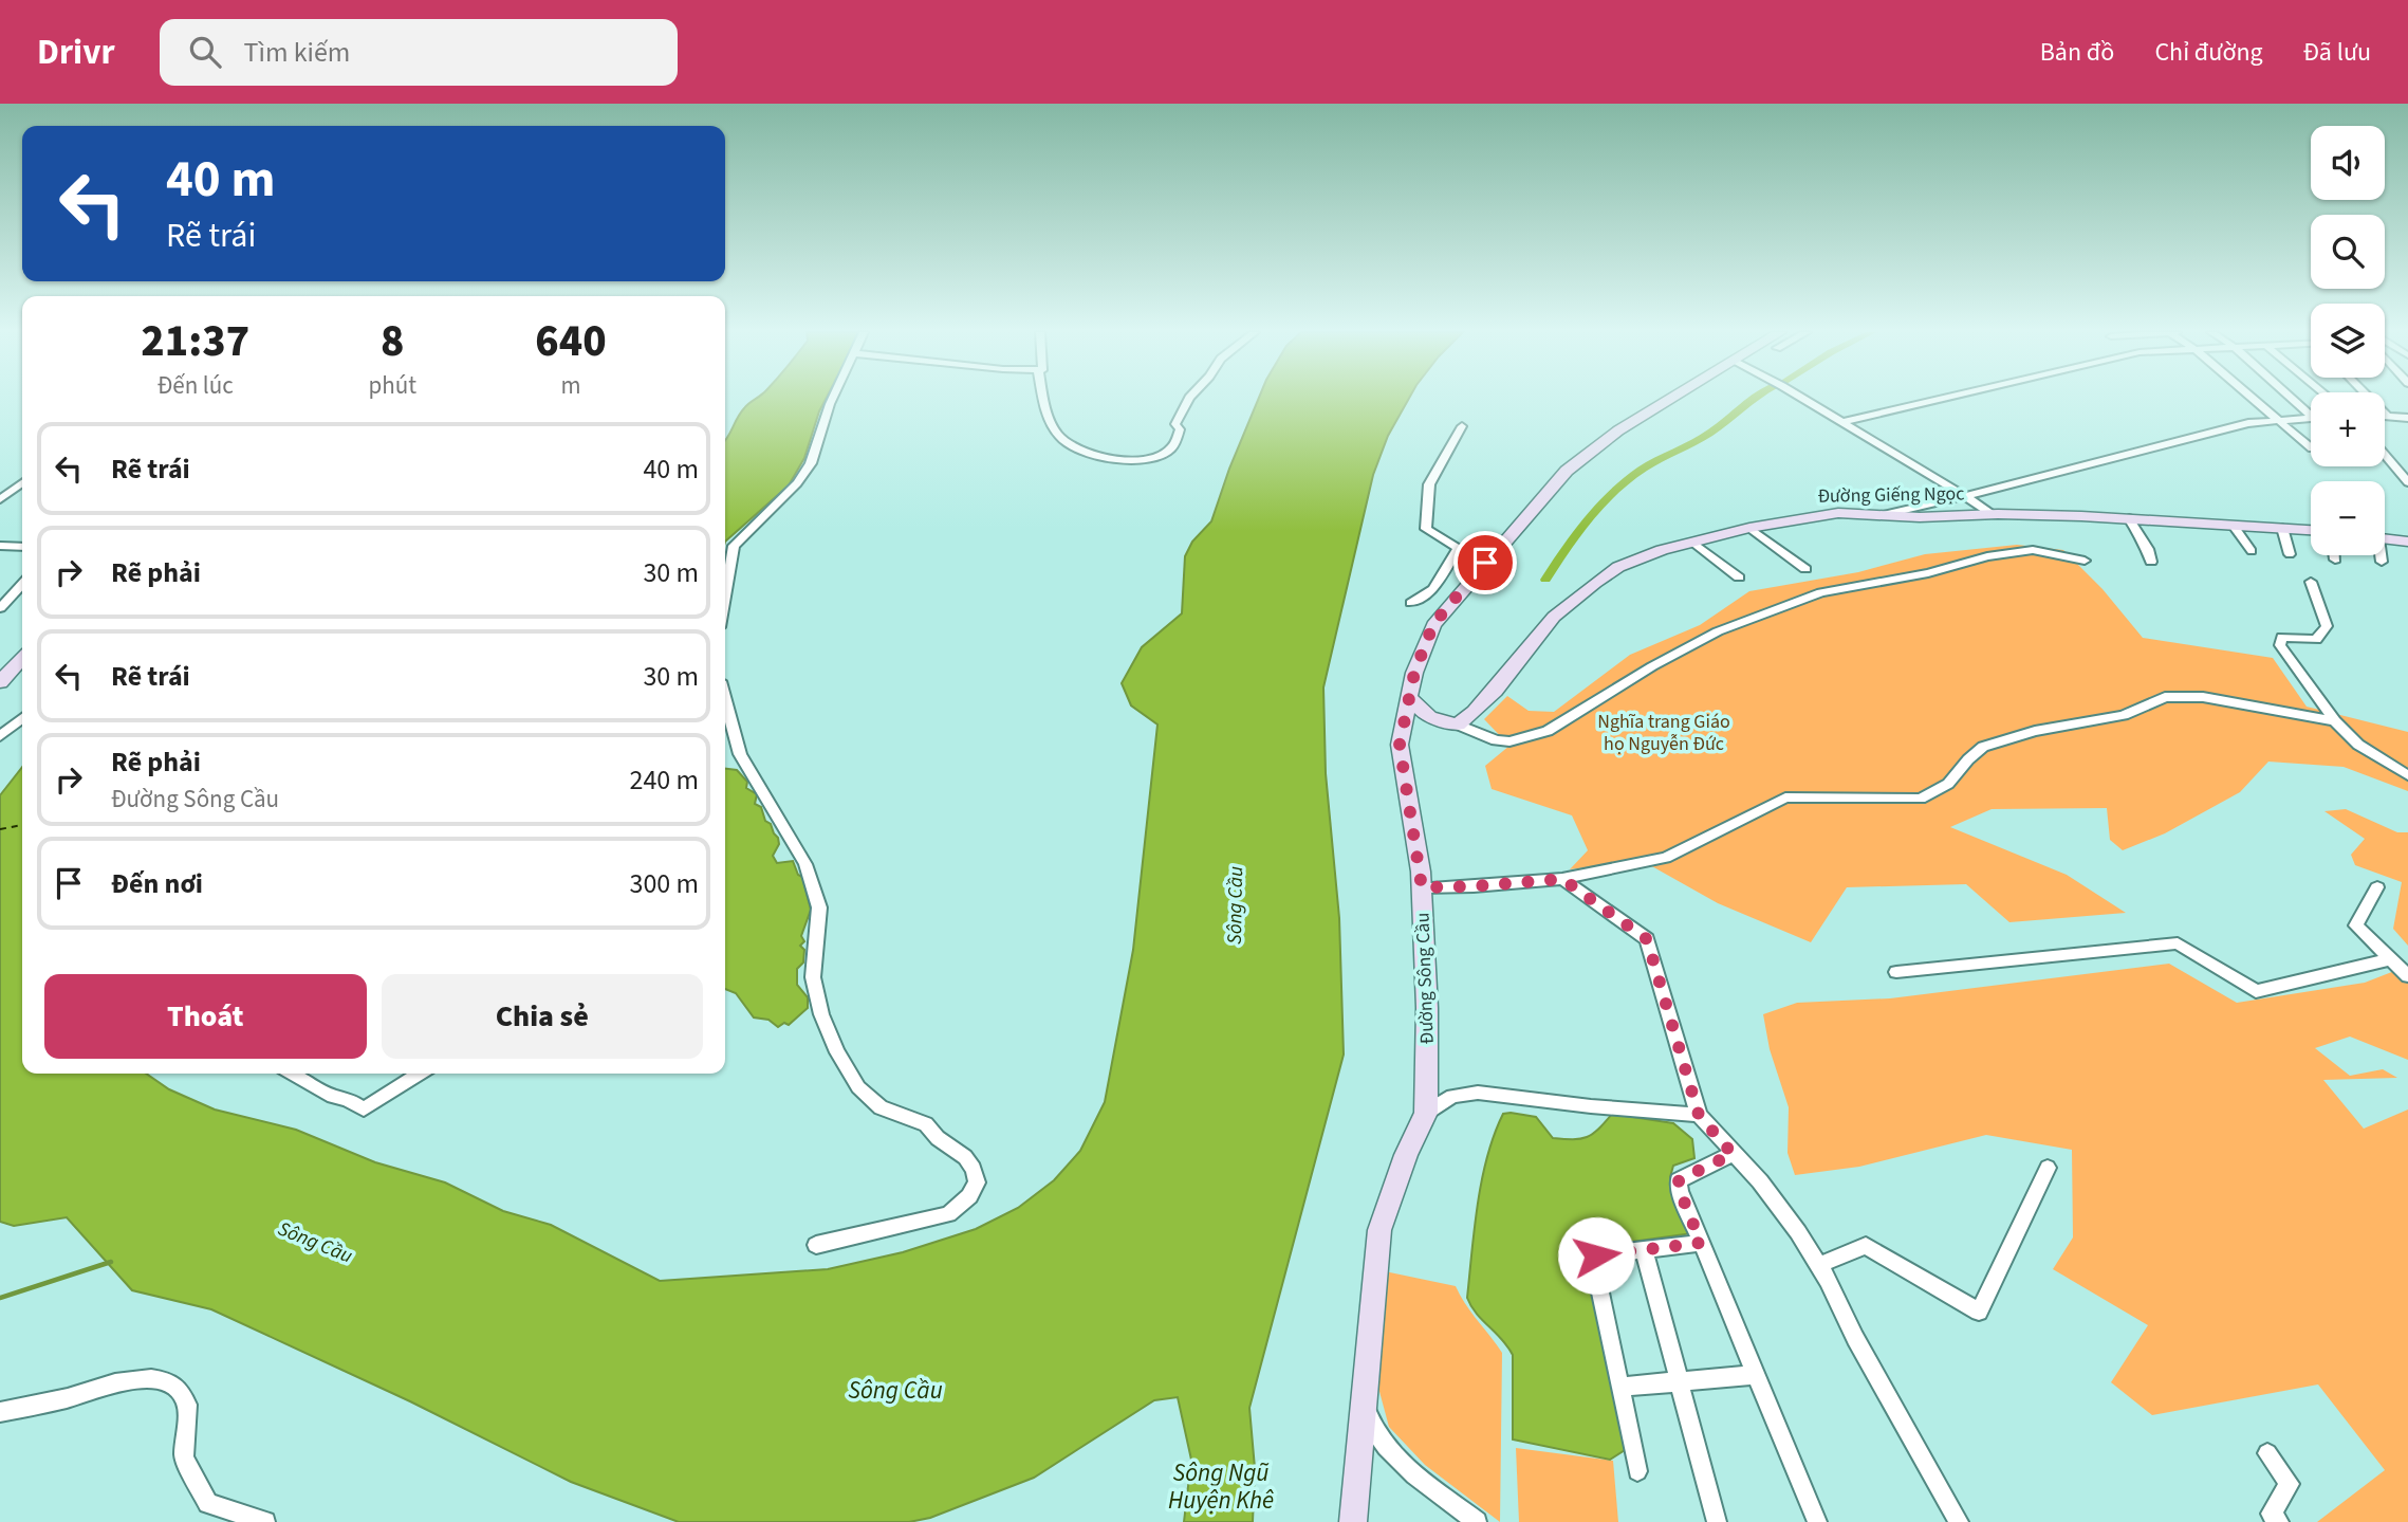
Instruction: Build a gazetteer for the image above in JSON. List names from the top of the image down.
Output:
{
  "streets": {
    "main road": ["Đường Giếng Ngọc", "Đường Sông Cầu"]
  },
  "water": ["Sông Cầu", "Sông Ngũ Huyện Khê"],
  "parks": ["Nghĩa trang Giáo họ Nguyễn Đức"],
  "page": {
    "header": "Drivr",
    "search": "Tìm kiếm",
    "nav": ["Bản đồ", "Chỉ đường", "Đã lưu"],
    "map_buttons": ["+", "−"],
    "turn": ["40 m", "Rẽ trái"],
    "eta": [
      "21:37",
      "Đến lúc",
      "8",
      "phút",
      "640",
      "m"
    ],
    "list": [
      {
        "name": "Rẽ trái",
        "value": "40 m"
      },
      {
        "name": "Rẽ phải",
        "value": "30 m"
      },
      {
        "name": "Rẽ trái",
        "value": "30 m"
      },
      {
        "name": "Rẽ phải",
        "note": "Đường Sông Cầu",
        "value": "240 m"
      },
      {
        "name": "Đến nơi",
        "value": "300 m"
      }
    ],
    "buttons": ["Thoát", "Chia sẻ"]
  }
}
